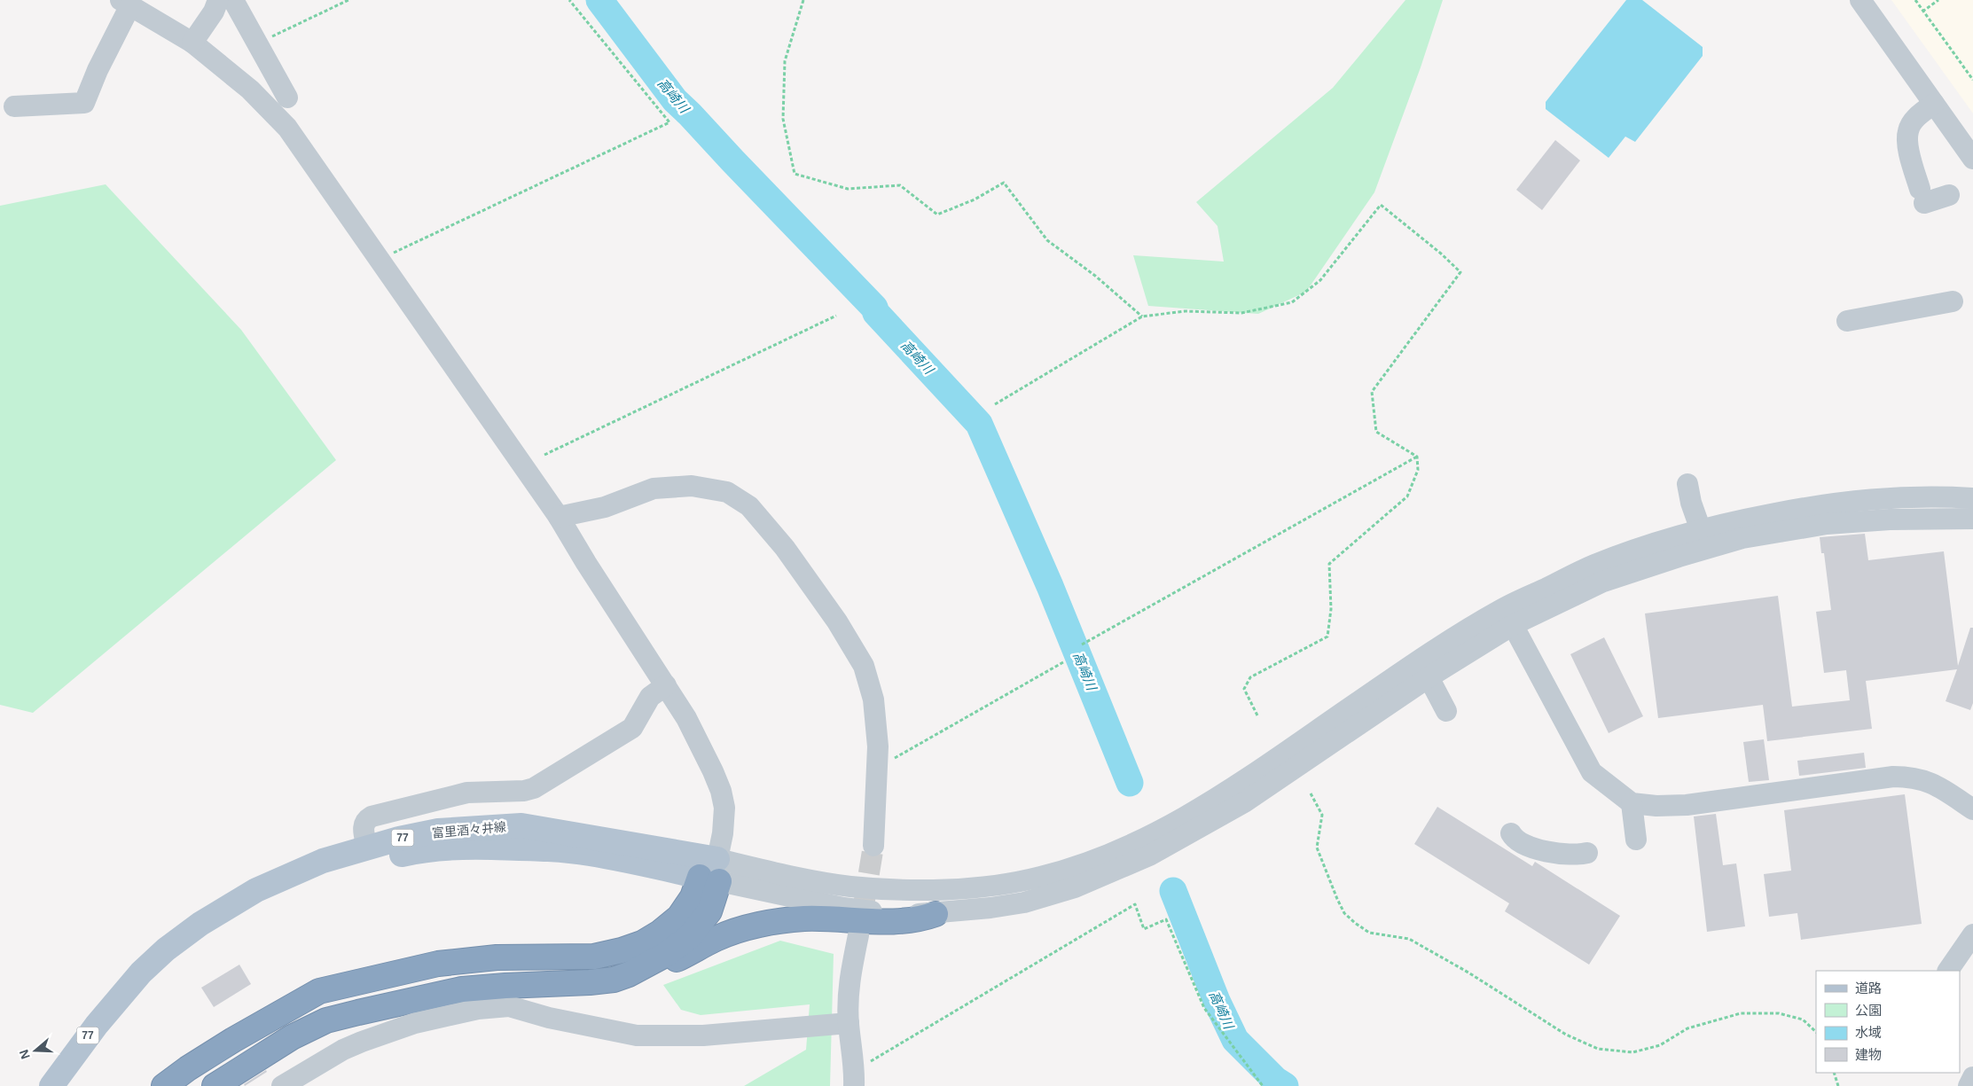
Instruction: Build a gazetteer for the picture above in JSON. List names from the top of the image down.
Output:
{
  "streets": {
    "main road": ["富里酒々井線", "77"]
  },
  "water": ["高崎川"],
  "legend": [
    "道路",
    "公園",
    "水域",
    "建物"
  ],
  "north": "left"
}
